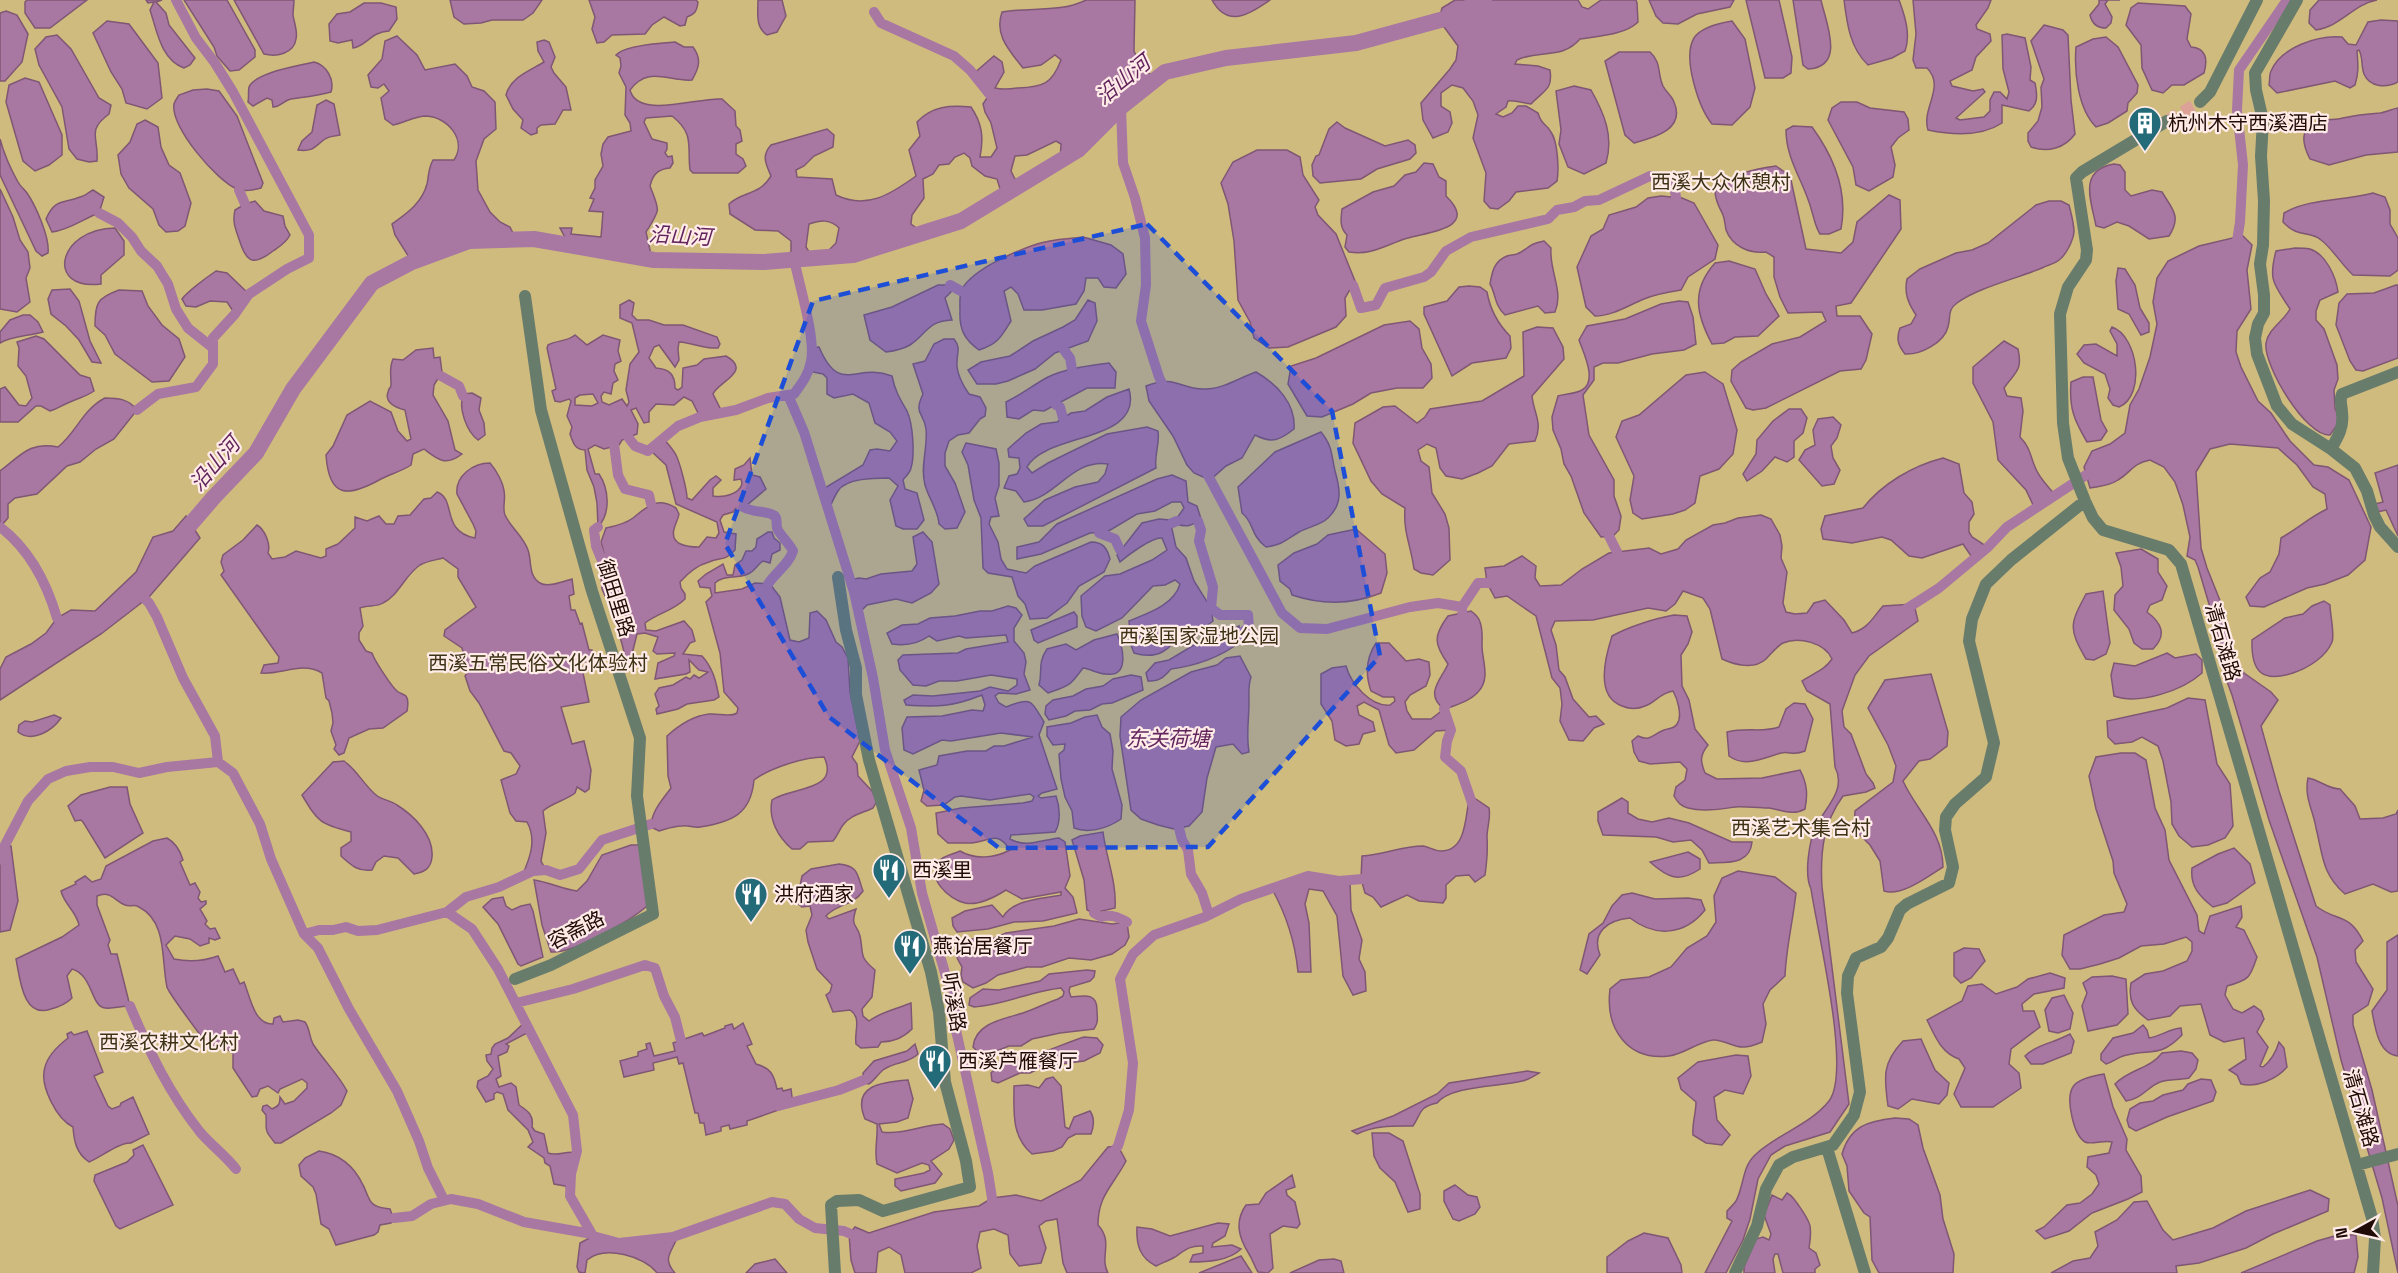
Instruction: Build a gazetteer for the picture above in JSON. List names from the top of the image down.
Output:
{
  "streets": {
    "street": [
      "御田里路",
      "清石滩路",
      "容斋路",
      "听溪路"
    ]
  },
  "crossings": [
    ["御田里路", "容斋路"]
  ],
  "water": ["沿山河", "东关荷塘"],
  "parks": [
    "西溪大众休憩村",
    "西溪国家湿地公园",
    "西溪五常民俗文化体验村",
    "西溪艺术集合村",
    "西溪农耕文化村"
  ],
  "places": {
    "building": ["杭州木守西溪酒店"],
    "restaurant": [
      "西溪里",
      "洪府酒家",
      "燕诒居餐厅",
      "西溪芦雁餐厅"
    ]
  },
  "north": "left"
}
